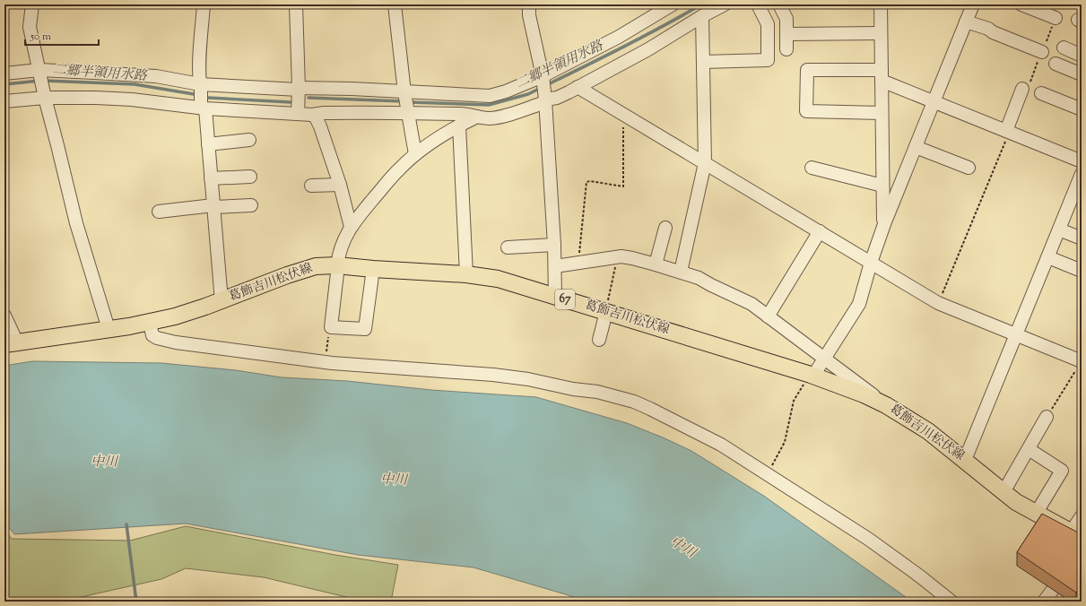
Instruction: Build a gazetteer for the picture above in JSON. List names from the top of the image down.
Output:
{
  "streets": {
    "main road": ["葛飾吉川松伏線", "67"]
  },
  "water": ["二郷半領用水路", "中川"],
  "scale_bar": "50 m"
}
